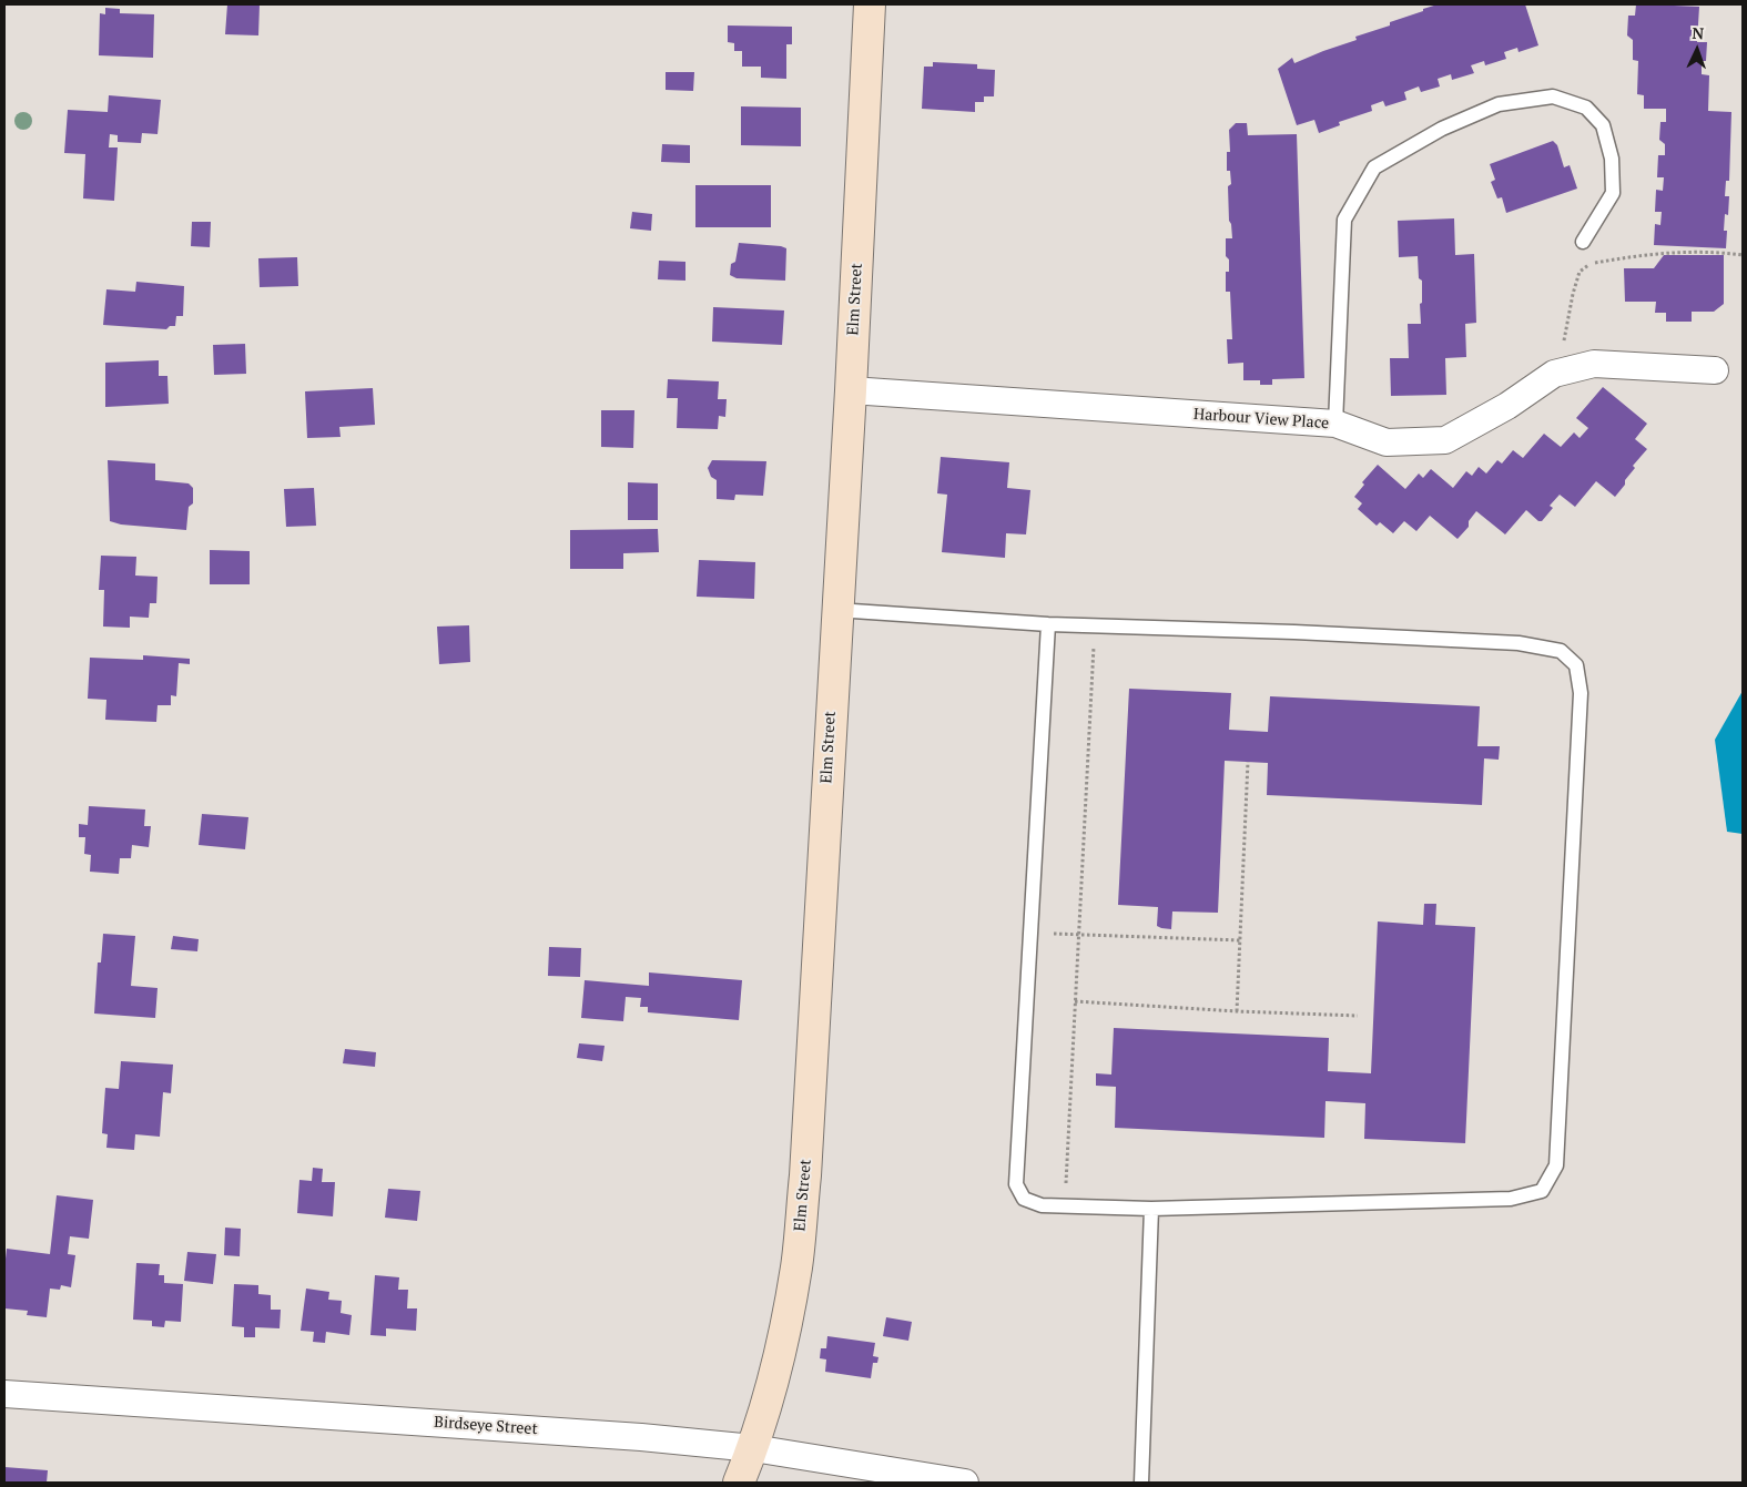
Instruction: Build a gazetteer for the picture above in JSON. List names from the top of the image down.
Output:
{
  "streets": {
    "street": ["Elm Street", "Harbour View Place", "Birdseye Street"]
  },
  "crossings": [
    ["Elm Street", "Harbour View Place"],
    ["Elm Street", "Birdseye Street"]
  ],
  "north": "top"
}
